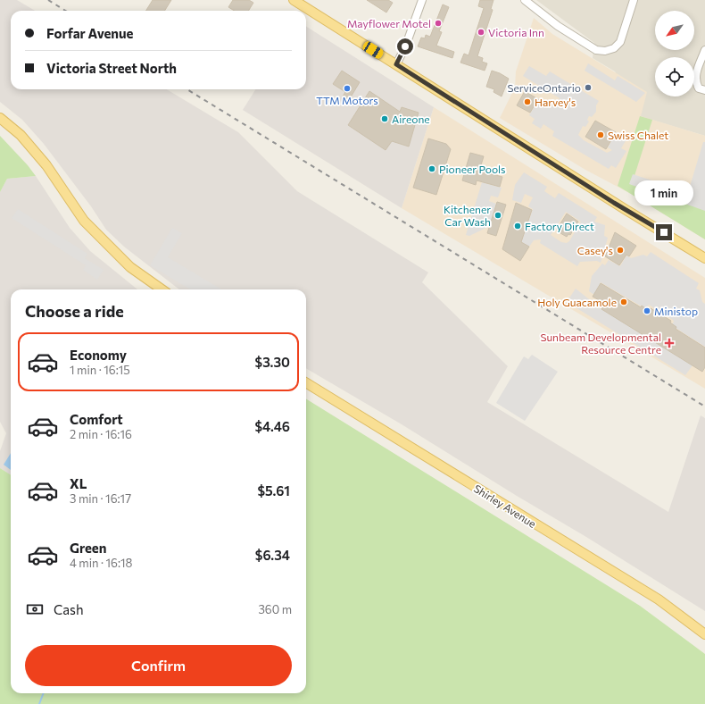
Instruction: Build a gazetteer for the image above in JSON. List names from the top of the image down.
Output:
{
  "streets": {
    "main road": ["Shirley Avenue"]
  },
  "places": {
    "other": [
      "Mayflower Motel",
      "Victoria Inn",
      "ServiceOntario",
      "TTM Motors",
      "Harvey's",
      "Aireone",
      "Swiss Chalet",
      "Pioneer Pools",
      "Kitchener Car Wash",
      "Factory Direct",
      "Casey's",
      "Holy Guacamole",
      "Ministop"
    ],
    "health": ["Sunbeam Developmental Resource Centre"]
  },
  "north": "bottom left",
  "page": {
    "banner": ["Forfar Avenue", "Victoria Street North"],
    "bubble": "1 min",
    "heading": "Choose a ride",
    "list": [
      {
        "name": "Economy",
        "note": "1 min · 16:15",
        "value": "$3.30"
      },
      {
        "name": "Comfort",
        "note": "2 min · 16:16",
        "value": "$4.46"
      },
      {
        "name": "XL",
        "note": "3 min · 16:17",
        "value": "$5.61"
      },
      {
        "name": "Green",
        "note": "4 min · 16:18",
        "value": "$6.34"
      }
    ],
    "pay": ["Cash", "360 m"],
    "buttons": "Confirm"
  }
}
